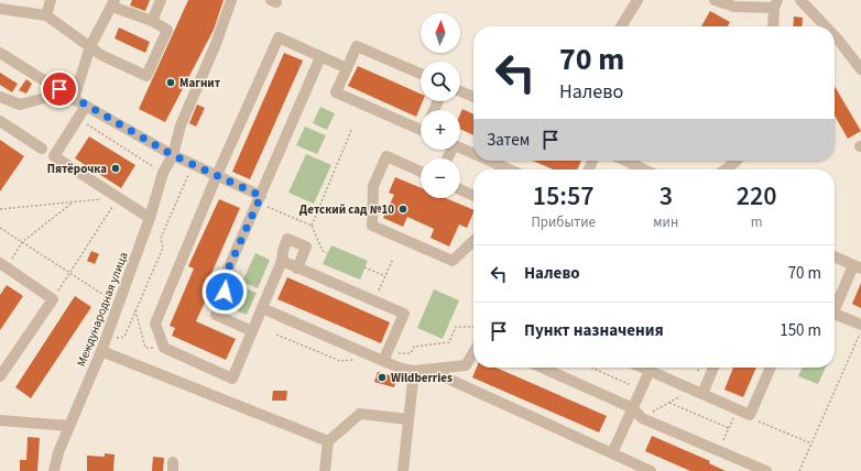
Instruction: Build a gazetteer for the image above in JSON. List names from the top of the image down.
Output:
{
  "streets": {
    "street": ["Международная улица"]
  },
  "places": [
    "Магнит",
    "Пятёрочка",
    "Детский сад №10",
    "Wildberries"
  ],
  "north": "top",
  "page": {
    "map_buttons": ["+", "−"],
    "turn": ["70 m", "Налево"],
    "then": "Затем",
    "eta": [
      "15:57",
      "Прибытие",
      "3",
      "мин",
      "220",
      "m"
    ],
    "list": [
      {
        "name": "Налево",
        "value": "70 m"
      },
      {
        "name": "Пункт назначения",
        "value": "150 m"
      }
    ]
  }
}
